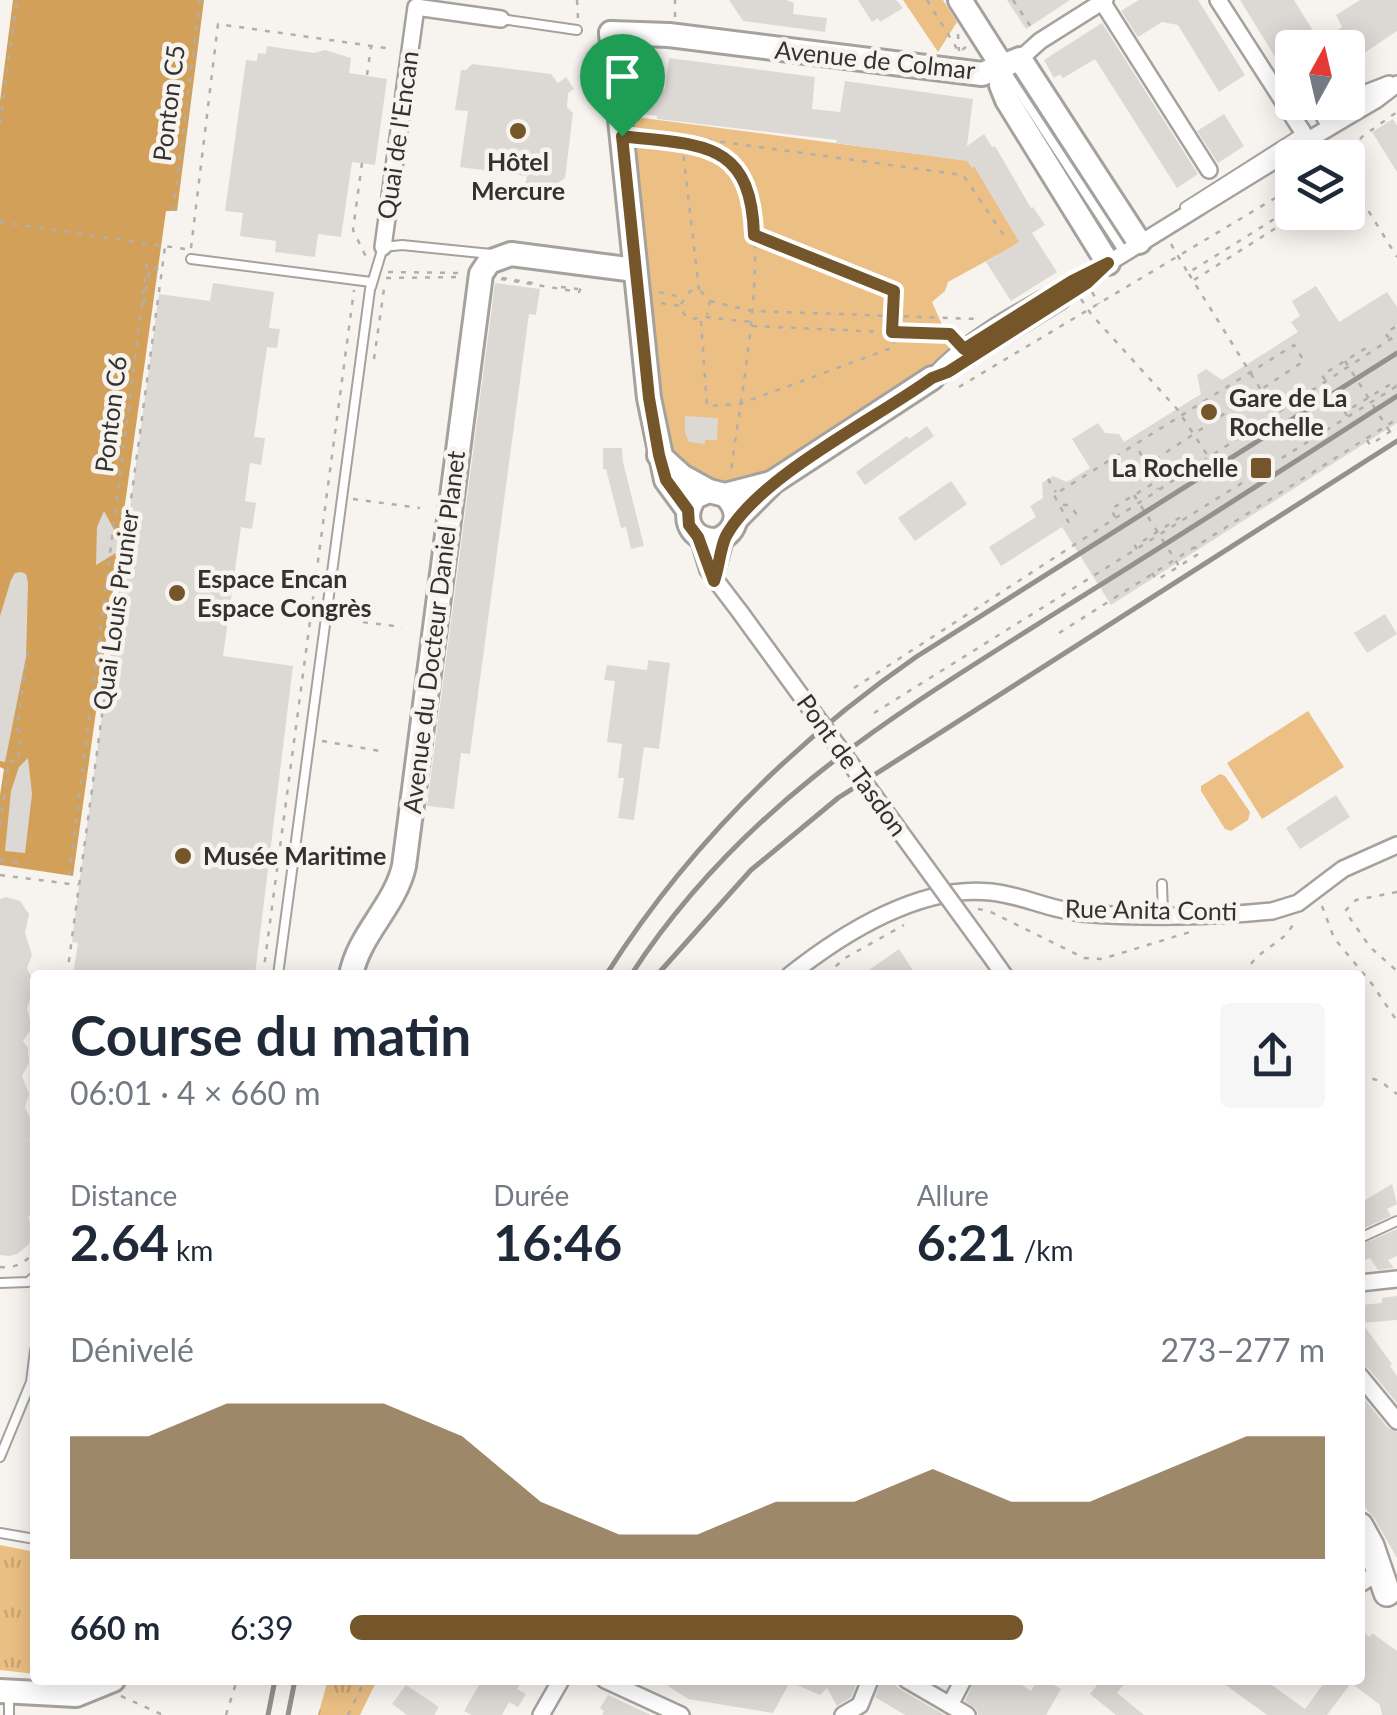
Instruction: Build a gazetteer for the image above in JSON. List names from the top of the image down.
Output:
{
  "streets": {
    "main road": ["Avenue de Colmar", "Avenue du Docteur Daniel Planet"],
    "street": ["Quai de l'Encan", "Pont de Tasdon", "Rue Anita Conti"],
    "path": ["Ponton C5", "Ponton C6", "Quai Louis Prunier"]
  },
  "places": {
    "other": [
      "Hôtel Mercure",
      "Gare de La Rochelle",
      "Espace Encan Espace Congrès",
      "Musée Maritime"
    ],
    "transit": ["La Rochelle"]
  },
  "north": "top",
  "page": {
    "heading": ["Course du matin", "06:01 · 4 × 660 m"],
    "stats": [
      ["Distance", "2.64 km"],
      ["Durée", "16:46"],
      ["Allure", "6:21 /km"]
    ],
    "chart": ["Dénivelé", "273–277 m"],
    "list": [
      {
        "name": "660 m",
        "note": "6:39"
      }
    ]
  }
}
